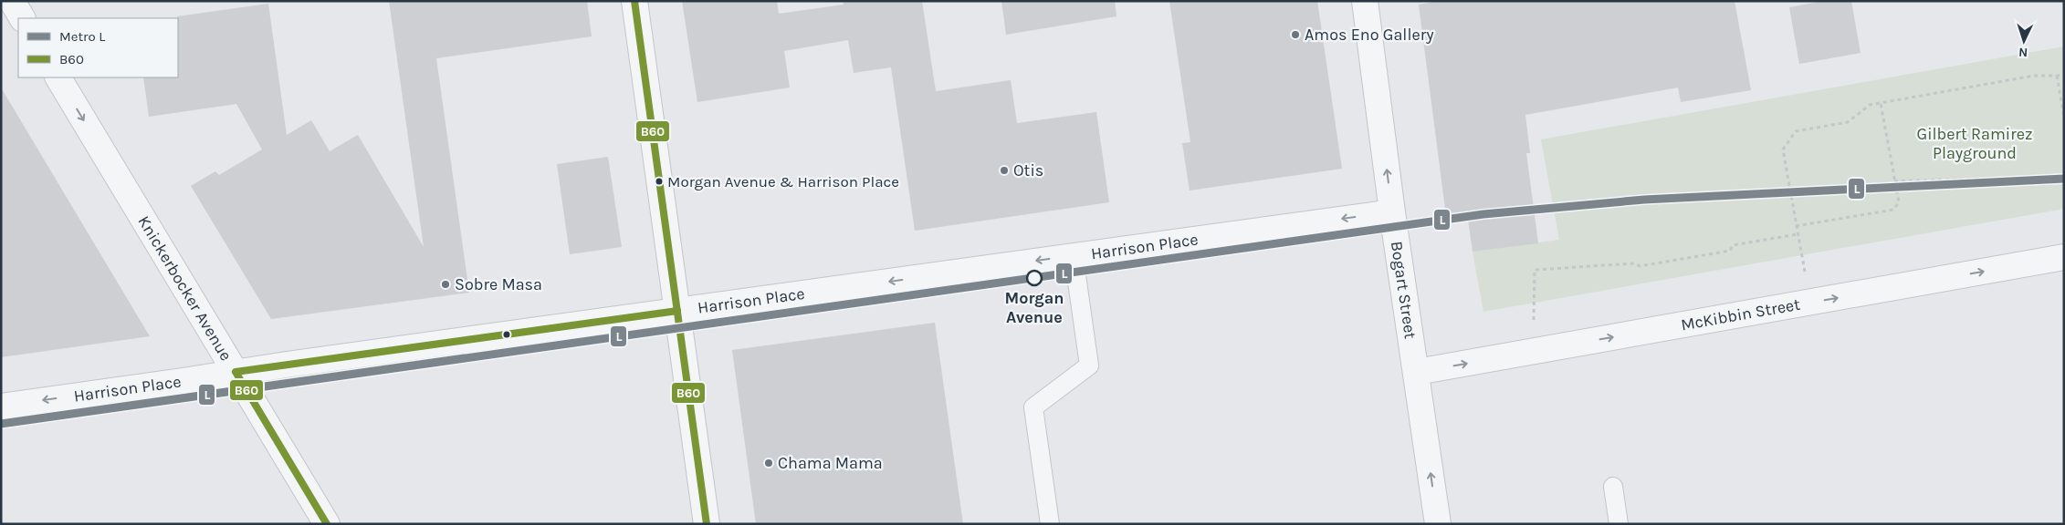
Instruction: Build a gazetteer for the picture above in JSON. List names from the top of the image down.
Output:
{
  "streets": {
    "street": [
      "Harrison Place",
      "Knickerbocker Avenue",
      "Bogart Street",
      "McKibbin Street"
    ]
  },
  "crossings": [
    ["Harrison Place", "Knickerbocker Avenue"],
    ["Harrison Place", "Bogart Street"],
    ["Bogart Street", "McKibbin Street"]
  ],
  "one_way": [
    "Harrison Place",
    "Knickerbocker Avenue",
    "Bogart Street",
    "McKibbin Street"
  ],
  "parks": ["Gilbert Ramirez Playground"],
  "places": [
    "Amos Eno Gallery",
    "Otis",
    "Morgan Avenue & Harrison Place",
    "Morgan Avenue",
    "Sobre Masa",
    "Chama Mama"
  ],
  "lines": ["transit line B60", "metro line L"],
  "legend": ["Metro L", "B60"],
  "north": "bottom"
}
